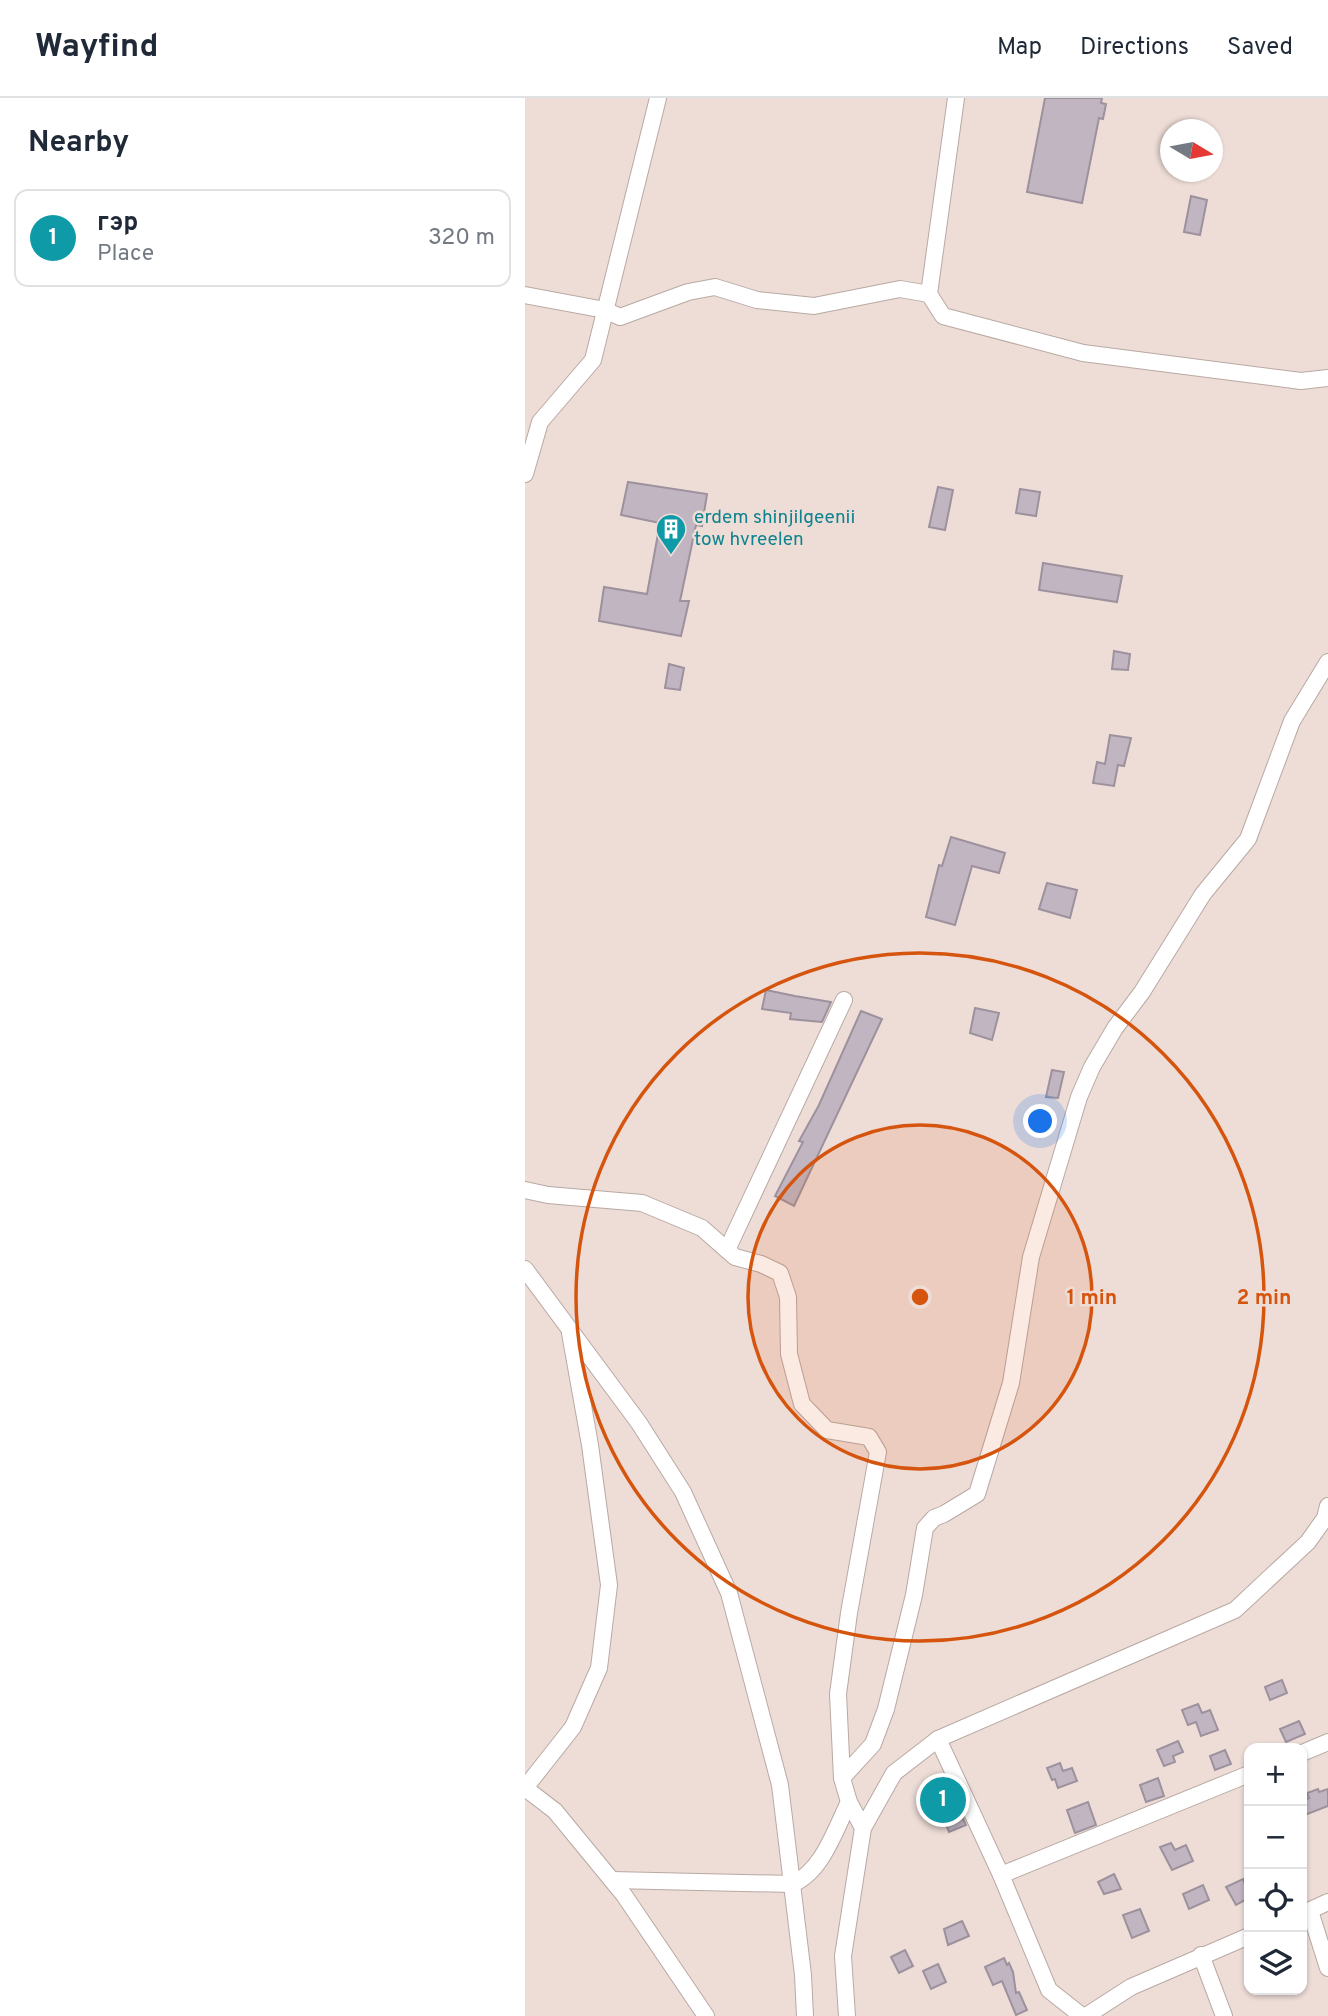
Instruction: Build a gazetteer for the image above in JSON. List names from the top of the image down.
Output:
{
  "places": {
    "building": ["erdem shinjilgeenii tow hvreelen"]
  },
  "north": "right",
  "page": {
    "header": "Wayfind",
    "nav": ["Map", "Directions", "Saved"],
    "heading": "Nearby",
    "list": [
      {
        "mark": "1",
        "name": "гэр",
        "note": "Place",
        "value": "320 m"
      }
    ],
    "map_buttons": ["+", "−"],
    "pins": "1"
  },
  "rings": ["1 min", "2 min"]
}
